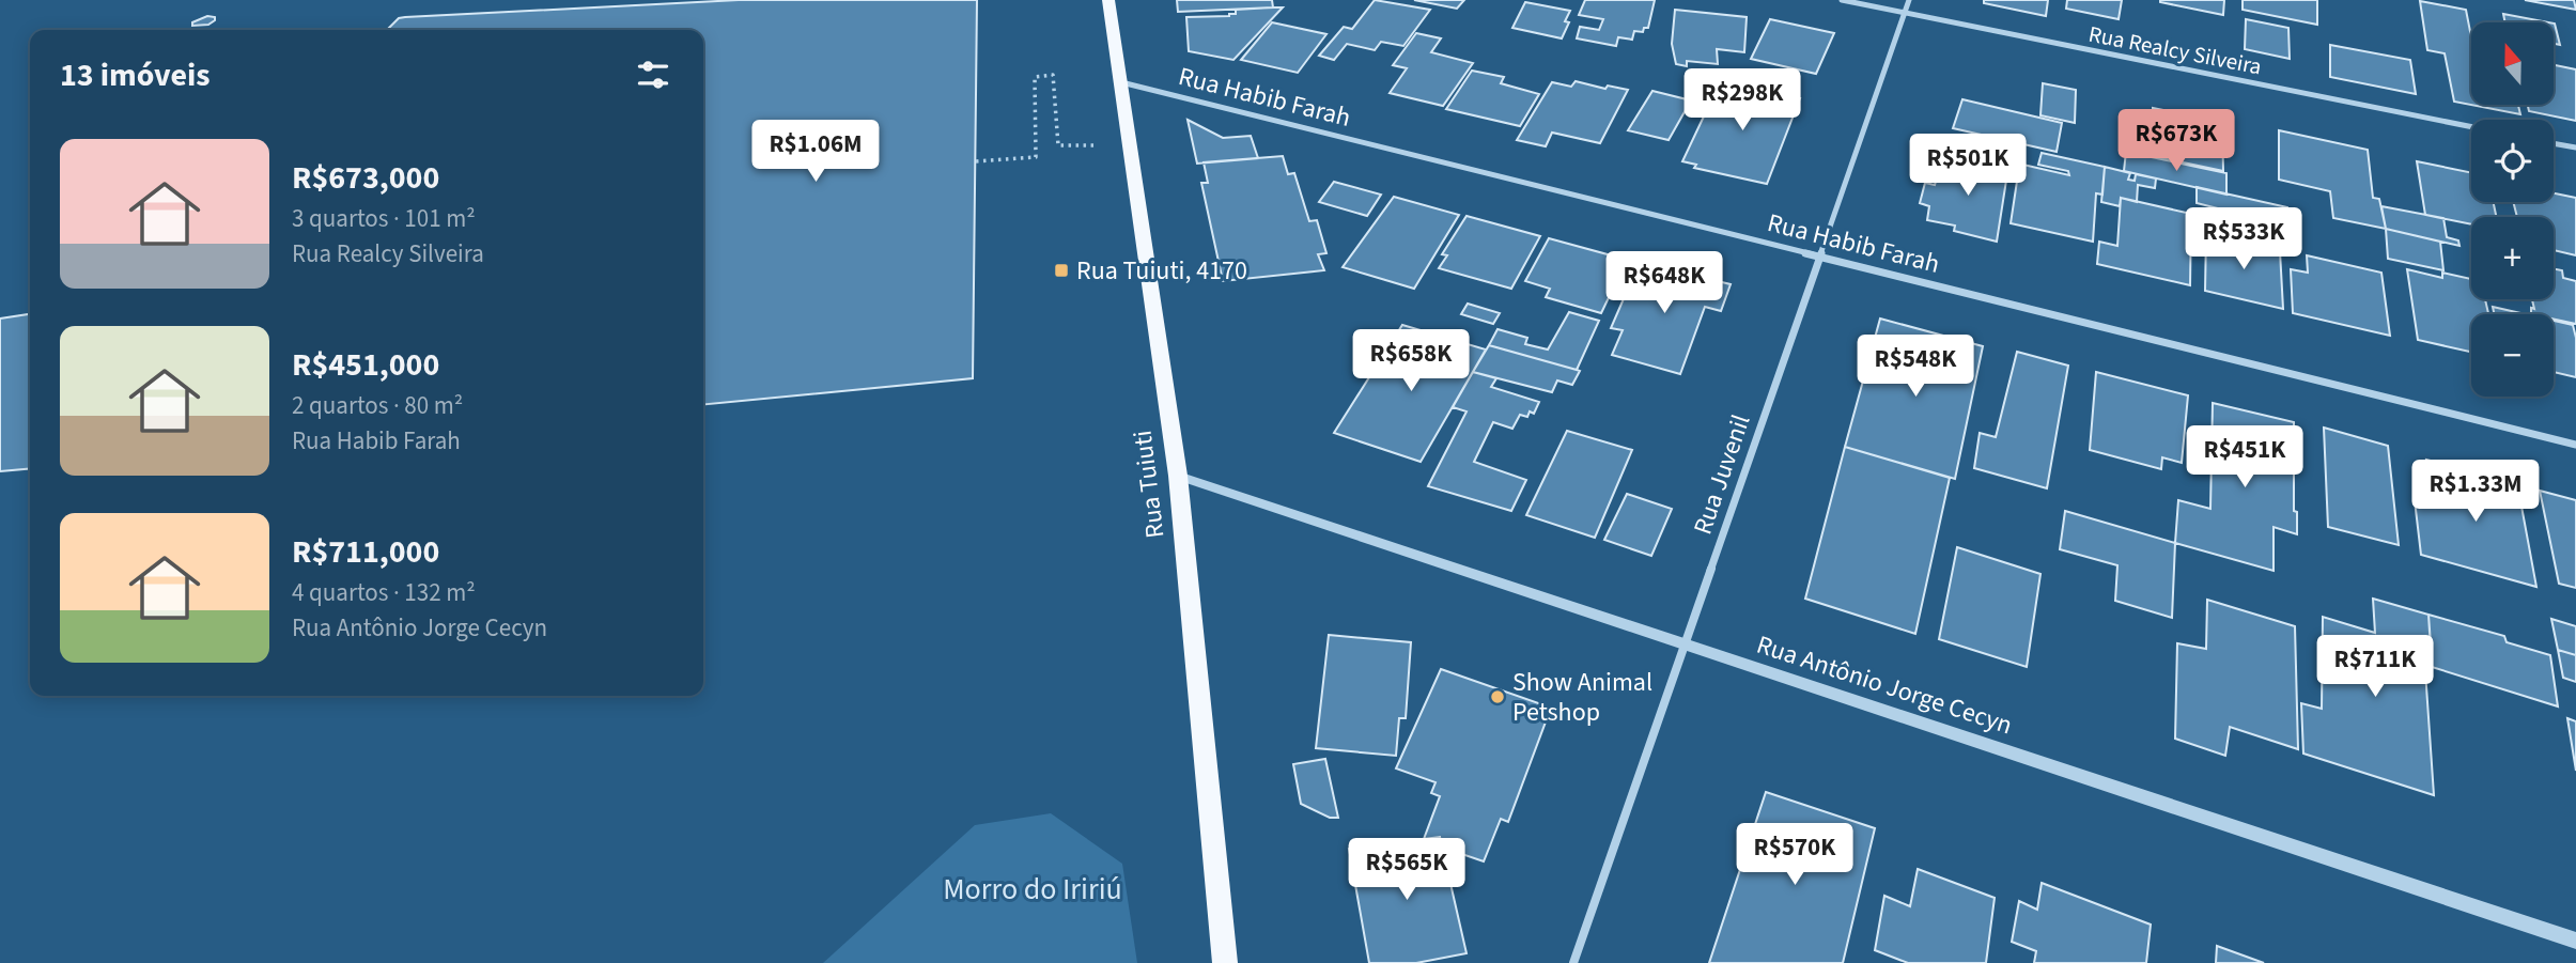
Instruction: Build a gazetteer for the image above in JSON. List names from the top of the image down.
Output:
{
  "streets": {
    "main road": ["Rua Tuiuti"],
    "street": [
      "Rua Realcy Silveira",
      "Rua Habib Farah",
      "Rua Juvenil",
      "Rua Antônio Jorge Cecyn"
    ]
  },
  "crossings": [
    ["Rua Realcy Silveira", "Rua Juvenil"],
    ["Rua Habib Farah", "Rua Juvenil"],
    ["Rua Habib Farah", "Rua Tuiuti"],
    ["Rua Juvenil", "Rua Antônio Jorge Cecyn"],
    ["Rua Tuiuti", "Rua Antônio Jorge Cecyn"]
  ],
  "parks": ["Morro do Iririú"],
  "places": {
    "transit": ["Rua Tuiuti, 4170"],
    "other": ["Show Animal Petshop"]
  },
  "north": "top",
  "page": {
    "map_buttons": ["+", "−"],
    "heading": "13 imóveis",
    "price": [
      "R$298K",
      "R$673K",
      "R$1.06M",
      "R$501K",
      "R$533K",
      "R$648K",
      "R$658K",
      "R$548K",
      "R$451K",
      "R$1.33M",
      "R$711K",
      "R$570K",
      "R$565K"
    ],
    "list": [
      {
        "name": "R$673,000",
        "note": "3 quartos · 101 m² · Rua Realcy Silveira"
      },
      {
        "name": "R$451,000",
        "note": "2 quartos · 80 m² · Rua Habib Farah"
      },
      {
        "name": "R$711,000",
        "note": "4 quartos · 132 m² · Rua Antônio Jorge Cecyn"
      }
    ]
  }
}
